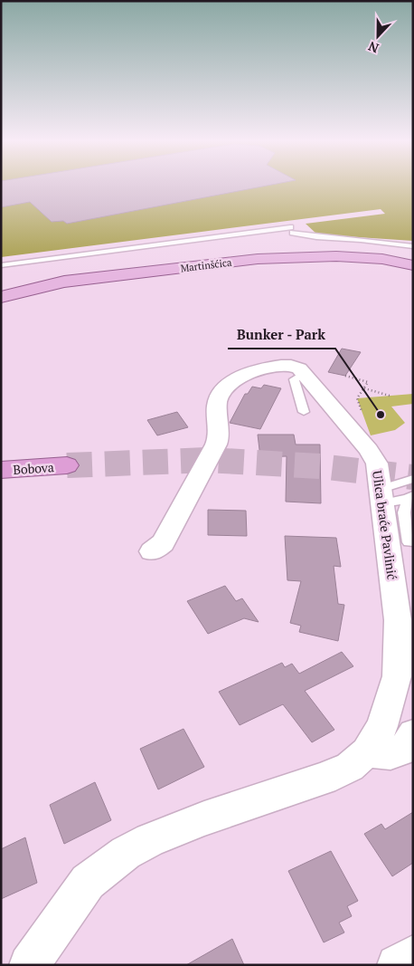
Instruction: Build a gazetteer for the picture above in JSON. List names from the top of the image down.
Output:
{
  "streets": {
    "highway": ["Bobova"],
    "main road": ["Martinšćica"],
    "street": ["Ulica braće Pavlinić"]
  },
  "places": ["Bunker - Park"],
  "north": "bottom"
}
